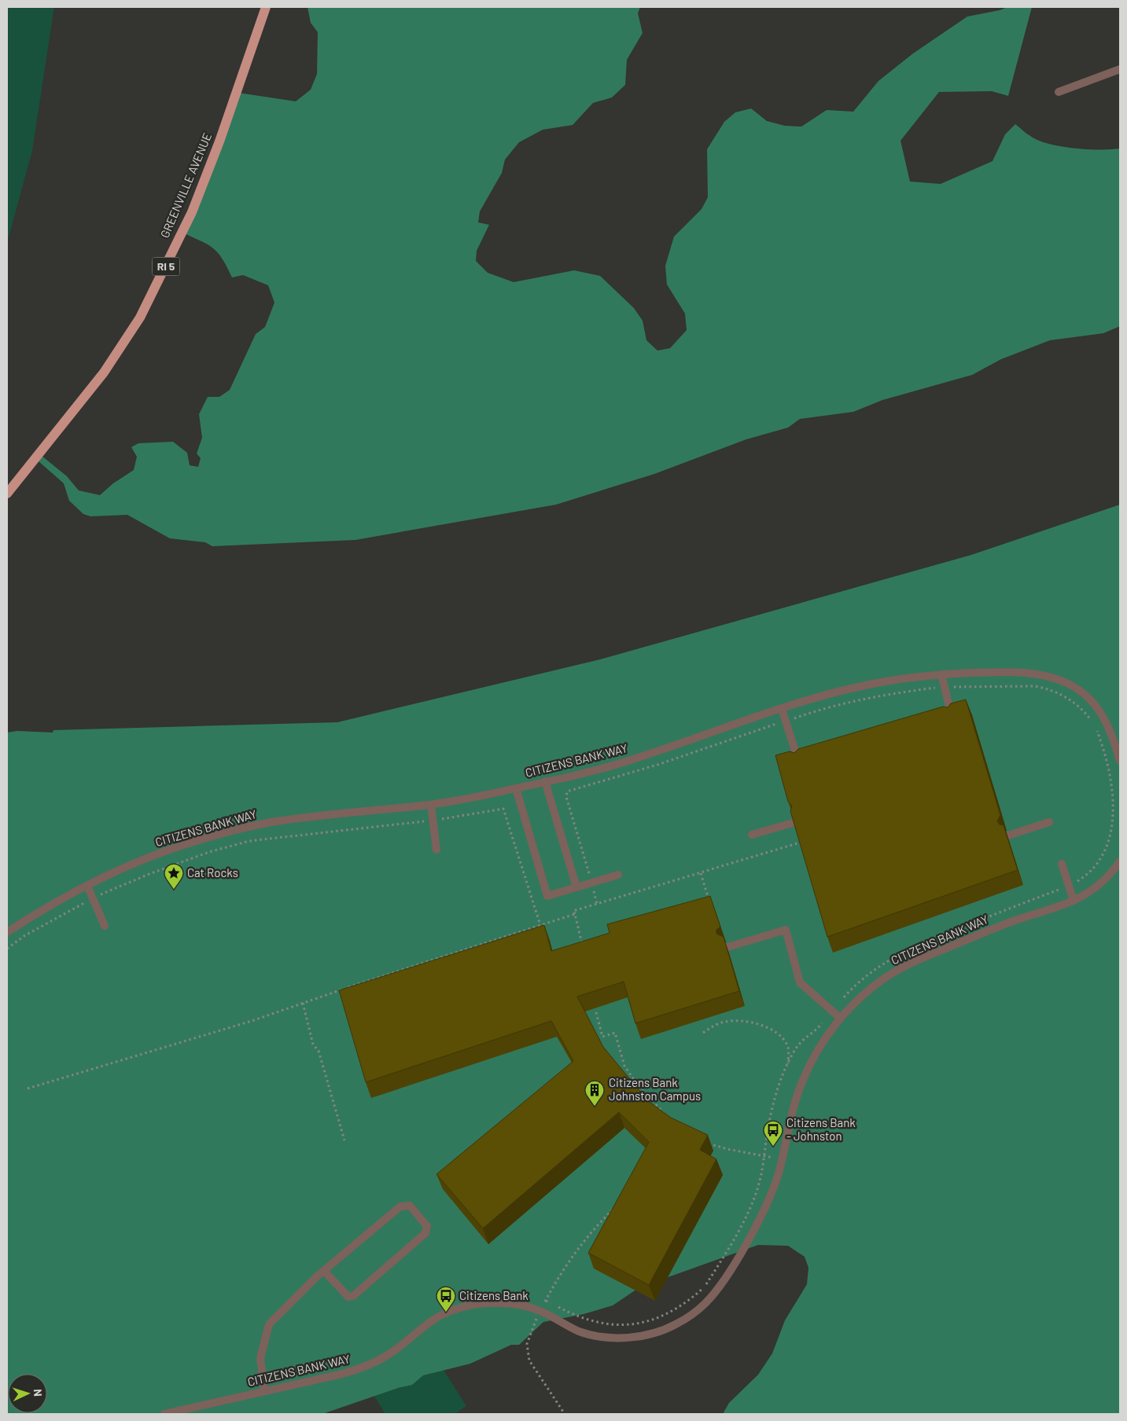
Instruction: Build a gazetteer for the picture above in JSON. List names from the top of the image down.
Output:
{
  "streets": {
    "main road": ["GREENVILLE AVENUE", "RI 5"],
    "lane": ["CITIZENS BANK WAY"]
  },
  "places": {
    "place": ["Cat Rocks"],
    "building": ["Citizens Bank Johnston Campus"],
    "bus stop": ["Citizens Bank - Johnston", "Citizens Bank"]
  },
  "north": "right"
}
